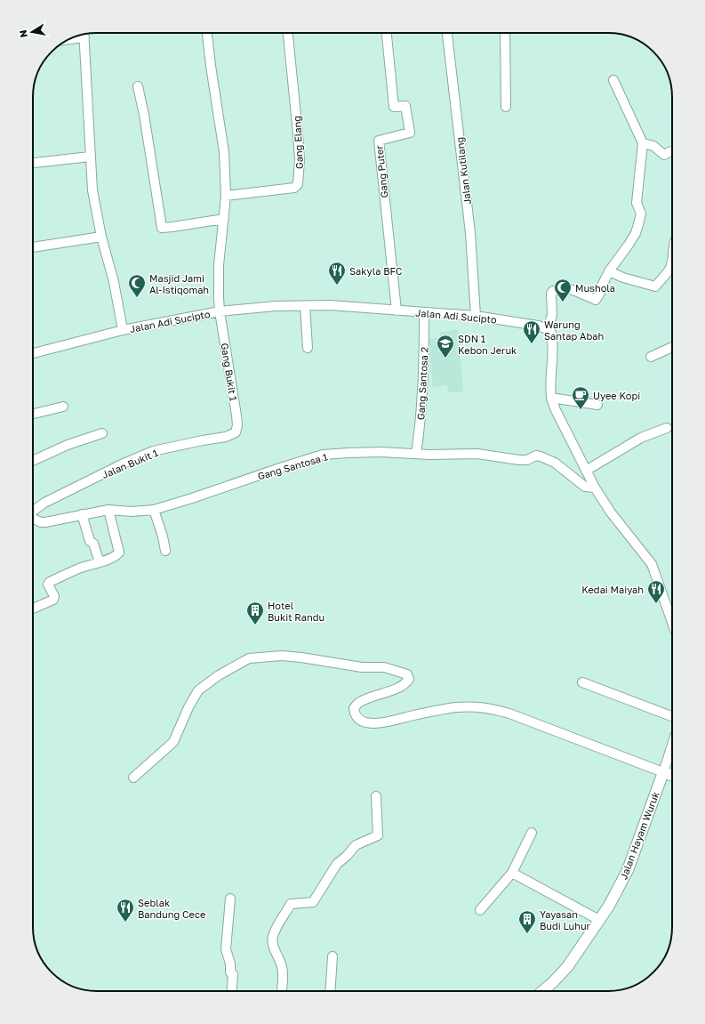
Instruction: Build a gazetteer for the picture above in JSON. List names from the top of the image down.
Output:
{
  "streets": {
    "street": [
      "Gang Elang",
      "Jalan Kutilang",
      "Gang Puter",
      "Jalan Adi Sucipto",
      "Gang Bukit 1",
      "Gang Santosa 2",
      "Jalan Bukit 1",
      "Gang Santosa 1",
      "Jalan Hayam Wuruk"
    ]
  },
  "crossings": [
    ["Gang Elang", "Gang Bukit 1"],
    ["Jalan Kutilang", "Jalan Adi Sucipto"],
    ["Gang Puter", "Jalan Adi Sucipto"],
    ["Jalan Adi Sucipto", "Gang Bukit 1"],
    ["Jalan Adi Sucipto", "Gang Santosa 2"],
    ["Gang Bukit 1", "Jalan Bukit 1"],
    ["Gang Santosa 2", "Gang Santosa 1"]
  ],
  "places": {
    "restaurant": [
      "Sakyla BFC",
      "Warung Santap Abah",
      "Kedai Maiyah",
      "Seblak Bandung Cece"
    ],
    "mosque": ["Masjid Jami Al-Istiqomah", "Mushola"],
    "school or university": ["SDN 1 Kebon Jeruk"],
    "cafe": ["Uyee Kopi"],
    "building": ["Hotel Bukit Randu", "Yayasan Budi Luhur"]
  },
  "north": "left"
}
